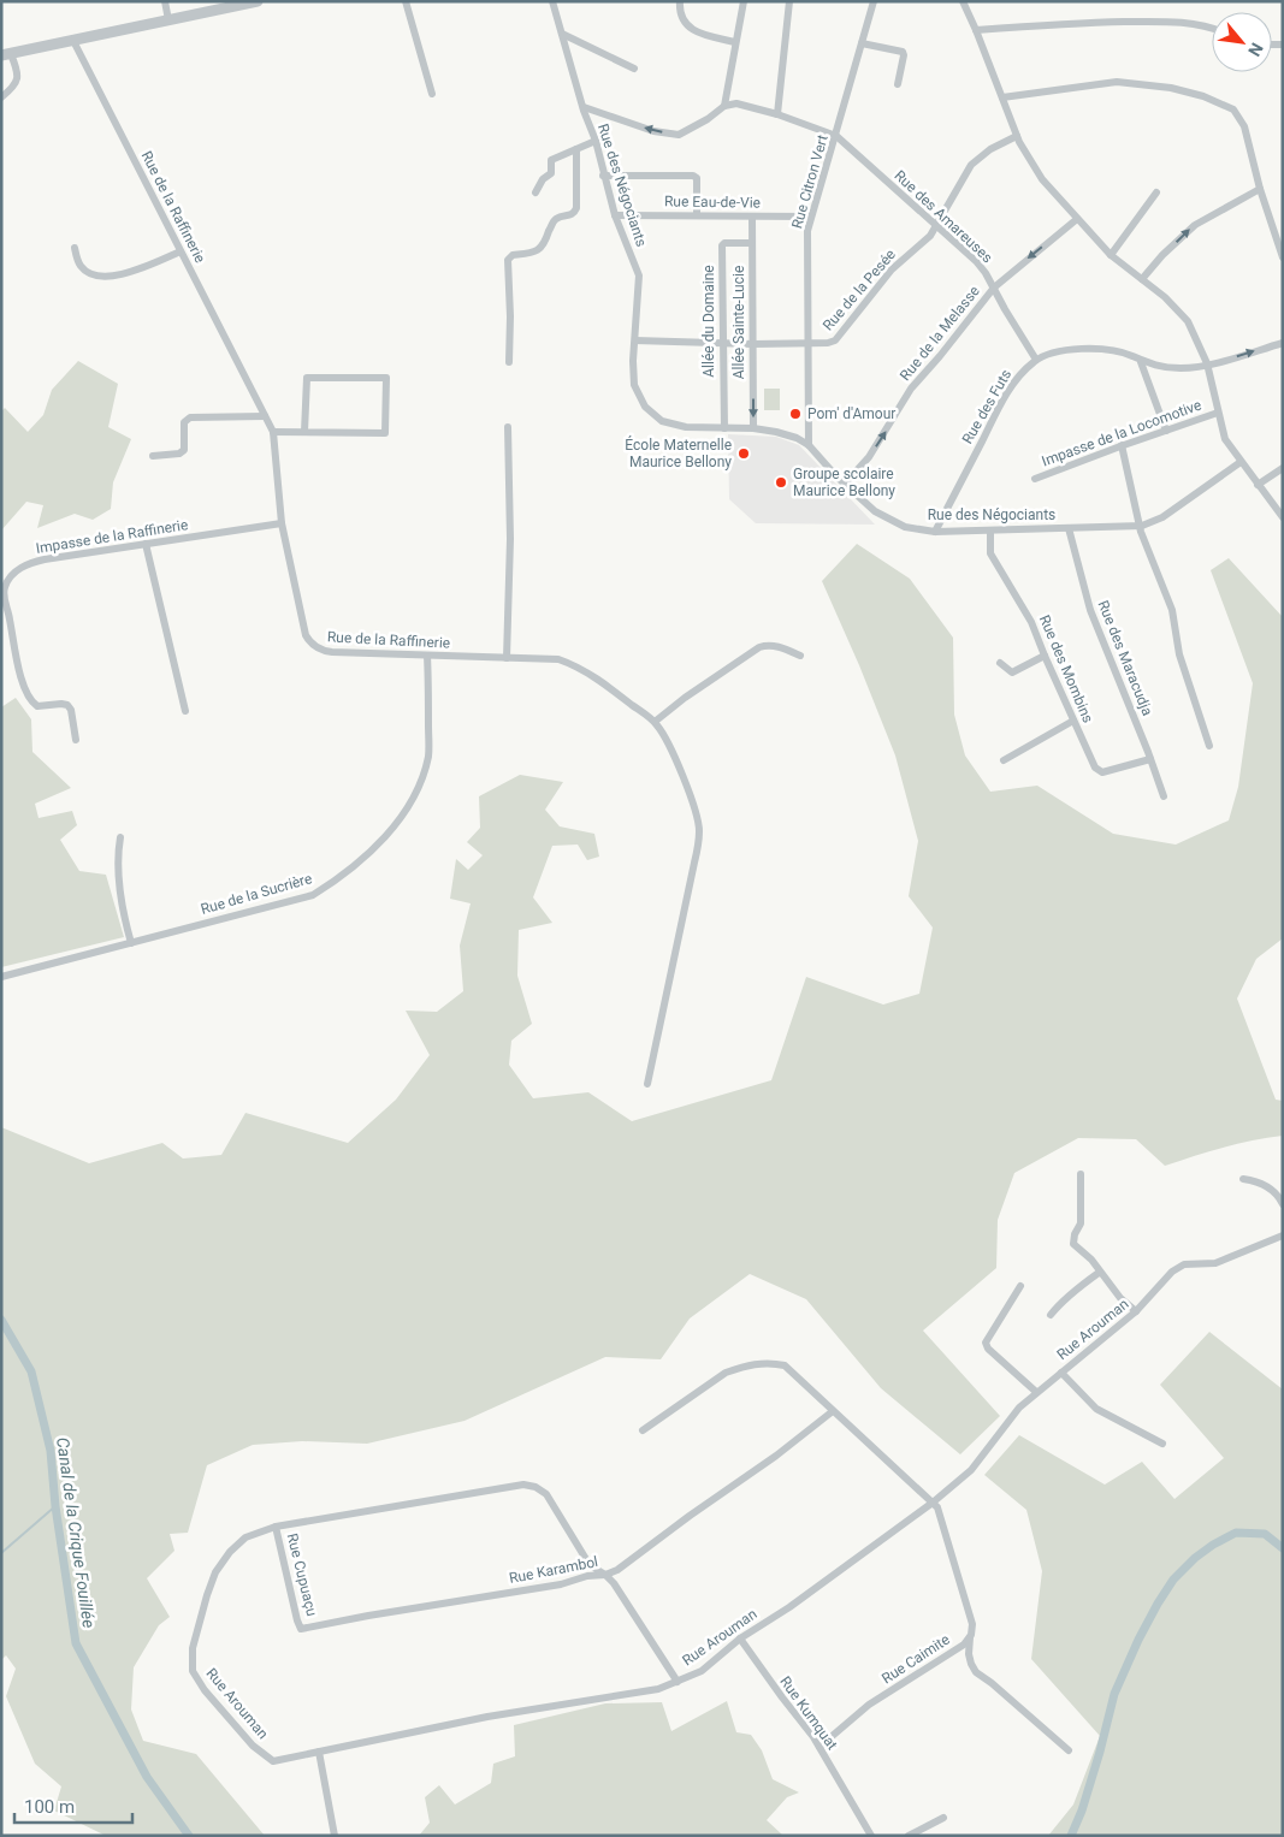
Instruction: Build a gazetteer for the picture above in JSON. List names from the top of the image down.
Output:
{
  "streets": {
    "street": [
      "Rue Citron Vert",
      "Rue des Négociants",
      "Rue Eau-de-Vie",
      "Rue de la Raffinerie",
      "Rue des Amareuses",
      "Rue de la Pesée",
      "Allée du Domaine",
      "Allée Sainte-Lucie",
      "Rue de la Melasse",
      "Rue des Futs",
      "Impasse de la Locomotive",
      "Impasse de la Raffinerie",
      "Rue des Maracudja",
      "Rue des Mombins",
      "Rue de la Sucrière",
      "Rue Arouman",
      "Rue Karambol",
      "Rue Cupuaçu",
      "Rue Caimite",
      "Rue Kumquat"
    ]
  },
  "crossings": [
    ["Rue Citron Vert", "Rue des Négociants"],
    ["Rue Citron Vert", "Rue Eau-de-Vie"],
    ["Rue Citron Vert", "Rue des Amareuses"],
    ["Rue Citron Vert", "Rue de la Pesée"],
    ["Rue des Négociants", "Rue Eau-de-Vie"],
    ["Rue des Négociants", "Rue de la Pesée"],
    ["Rue des Négociants", "Allée du Domaine"],
    ["Rue des Négociants", "Allée Sainte-Lucie"],
    ["Rue des Négociants", "Rue de la Melasse"],
    ["Rue des Négociants", "Rue des Futs"],
    ["Rue des Négociants", "Rue des Maracudja"],
    ["Rue des Négociants", "Rue des Mombins"],
    ["Rue Eau-de-Vie", "Allée Sainte-Lucie"],
    ["Rue de la Raffinerie", "Impasse de la Raffinerie"],
    ["Rue de la Raffinerie", "Rue de la Sucrière"],
    ["Rue des Amareuses", "Rue de la Pesée"],
    ["Rue des Amareuses", "Rue de la Melasse"],
    ["Rue des Amareuses", "Rue des Futs"],
    ["Rue de la Pesée", "Allée du Domaine"],
    ["Rue de la Pesée", "Allée Sainte-Lucie"],
    ["Allée du Domaine", "Allée Sainte-Lucie"],
    ["Rue des Maracudja", "Rue des Mombins"],
    ["Rue Arouman", "Rue Cupuaçu"],
    ["Rue Arouman", "Rue Caimite"],
    ["Rue Arouman", "Rue Kumquat"],
    ["Rue Karambol", "Rue Cupuaçu"],
    ["Rue Caimite", "Rue Kumquat"]
  ],
  "one_way": ["Allée Sainte-Lucie"],
  "water": ["Canal de la Crique Fouillée"],
  "places": ["Pom' d'Amour", "École Maternelle Maurice Bellony", "Groupe scolaire Maurice Bellony"],
  "scale_bar": "100 m",
  "north": "bottom right"
}
